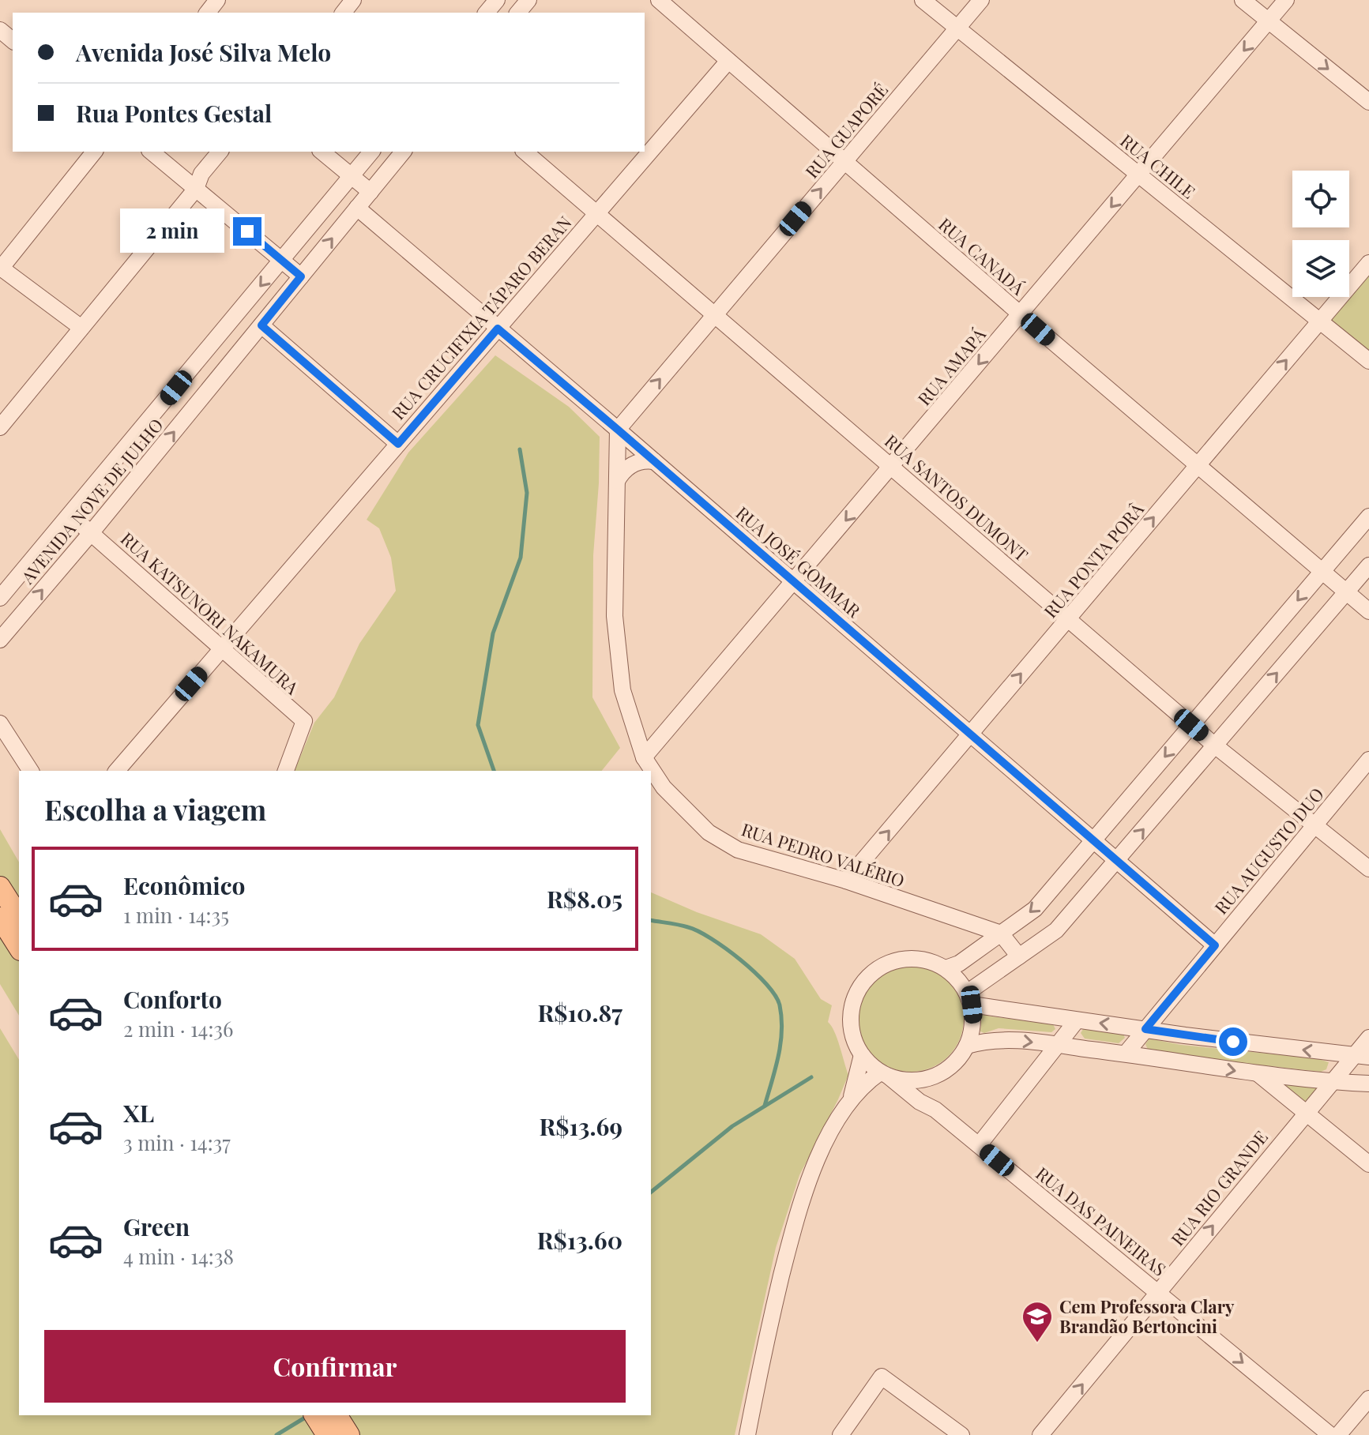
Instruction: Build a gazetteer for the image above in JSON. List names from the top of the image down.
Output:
{
  "streets": {
    "street": [
      "RUA GUAPORÉ",
      "RUA CHILE",
      "RUA CANADÁ",
      "RUA CRUCIFIXIA TÁPARO BERAN",
      "RUA AMAPÁ",
      "RUA SANTOS DUMONT",
      "AVENIDA NOVE DE JULHO",
      "RUA PONTA PORÂ",
      "RUA JOSÉ GOMMAR",
      "RUA KATSUNORI NAKAMURA",
      "RUA AUGUSTO DUO",
      "RUA PEDRO VALÉRIO",
      "RUA RIO GRANDE",
      "RUA DAS PAINEIRAS"
    ]
  },
  "crossings": [
    ["RUA GUAPORÉ", "RUA CHILE"],
    ["RUA GUAPORÉ", "RUA CANADÁ"],
    ["RUA GUAPORÉ", "RUA SANTOS DUMONT"],
    ["RUA GUAPORÉ", "RUA JOSÉ GOMMAR"],
    ["RUA GUAPORÉ", "RUA PEDRO VALÉRIO"],
    ["RUA CHILE", "RUA AMAPÁ"],
    ["RUA CHILE", "RUA PONTA PORÂ"],
    ["RUA CANADÁ", "RUA CRUCIFIXIA TÁPARO BERAN"],
    ["RUA CANADÁ", "RUA AMAPÁ"],
    ["RUA CANADÁ", "RUA PONTA PORÂ"],
    ["RUA CRUCIFIXIA TÁPARO BERAN", "RUA SANTOS DUMONT"],
    ["RUA CRUCIFIXIA TÁPARO BERAN", "RUA JOSÉ GOMMAR"],
    ["RUA CRUCIFIXIA TÁPARO BERAN", "RUA KATSUNORI NAKAMURA"],
    ["RUA AMAPÁ", "RUA SANTOS DUMONT"],
    ["RUA AMAPÁ", "RUA JOSÉ GOMMAR"],
    ["RUA AMAPÁ", "RUA PEDRO VALÉRIO"],
    ["RUA SANTOS DUMONT", "RUA PONTA PORÂ"],
    ["RUA SANTOS DUMONT", "RUA AUGUSTO DUO"],
    ["AVENIDA NOVE DE JULHO", "RUA JOSÉ GOMMAR"],
    ["AVENIDA NOVE DE JULHO", "RUA KATSUNORI NAKAMURA"],
    ["RUA PONTA PORÂ", "RUA JOSÉ GOMMAR"],
    ["RUA PONTA PORÂ", "RUA PEDRO VALÉRIO"],
    ["RUA JOSÉ GOMMAR", "RUA AUGUSTO DUO"],
    ["RUA JOSÉ GOMMAR", "RUA PEDRO VALÉRIO"],
    ["RUA RIO GRANDE", "RUA DAS PAINEIRAS"]
  ],
  "one_way": [
    "RUA GUAPORÉ",
    "RUA AMAPÁ",
    "RUA PONTA PORÂ",
    "RUA RIO GRANDE",
    "RUA DAS PAINEIRAS"
  ],
  "places": {
    "school or university": ["Cem Professora Clary Brandão Bertoncini"]
  },
  "page": {
    "banner": ["Avenida José Silva Melo", "Rua Pontes Gestal"],
    "bubble": "2 min",
    "heading": "Escolha a viagem",
    "list": [
      {
        "name": "Econômico",
        "note": "1 min · 14:35",
        "value": "R$8.05"
      },
      {
        "name": "Conforto",
        "note": "2 min · 14:36",
        "value": "R$10.87"
      },
      {
        "name": "XL",
        "note": "3 min · 14:37",
        "value": "R$13.69"
      },
      {
        "name": "Green",
        "note": "4 min · 14:38",
        "value": "R$13.60"
      }
    ],
    "buttons": "Confirmar"
  }
}
